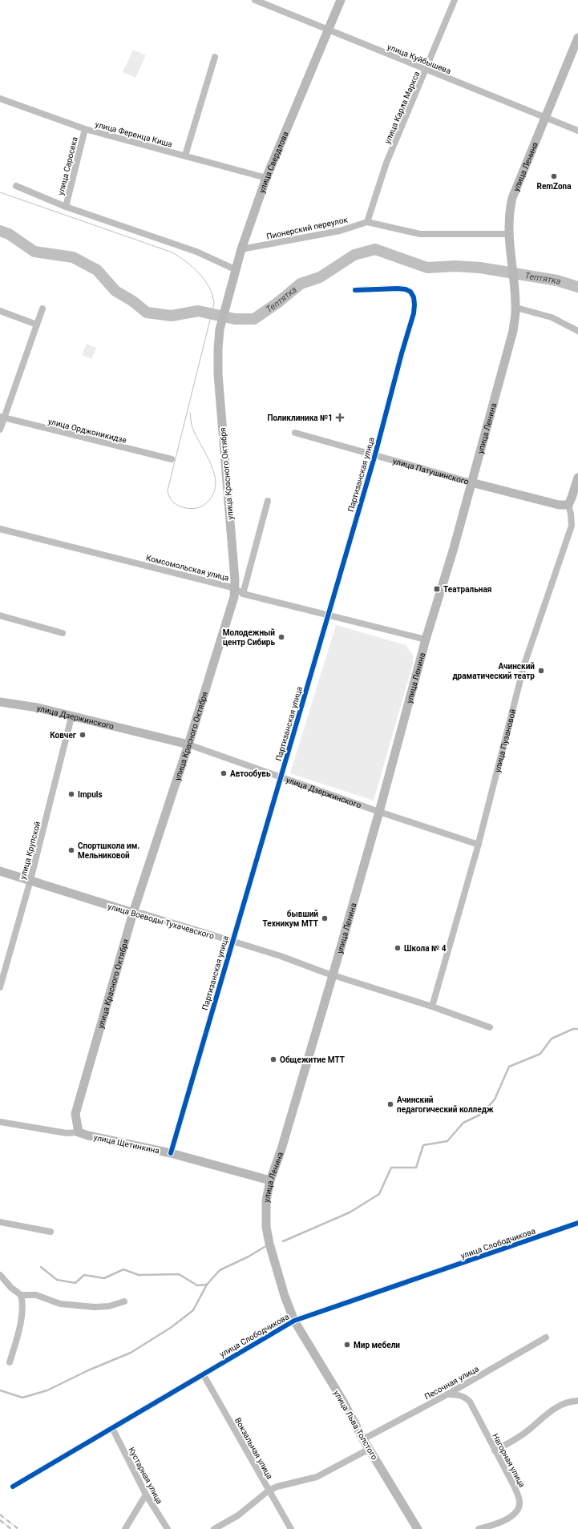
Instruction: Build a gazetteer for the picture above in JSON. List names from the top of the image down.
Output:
{
  "streets": {
    "main road": [
      "улица Свердлова",
      "улица Ленина",
      "улица Патушинского",
      "улица Красного Октября",
      "улица Дзержинского",
      "улица Пузановой",
      "улица Воеводы Тухачевского",
      "улица Щетинкина",
      "улица Льва Толстого"
    ],
    "street": [
      "улица Куйбышева",
      "улица Карла Маркса",
      "улица Ференца Киша",
      "улица Саросека",
      "Пионерский переулок",
      "улица Орджоникидзе",
      "Партизанская улица",
      "Комсомольская улица",
      "улица Крупской",
      "улица Слободчикова",
      "Песочная улица",
      "Вокзальная улица",
      "Нагорная улица",
      "Кустарная улица"
    ]
  },
  "crossings": [
    ["улица Куйбышева", "улица Карла Маркса"],
    ["улица Куйбышева", "улица Свердлова"],
    ["улица Куйбышева", "улица Ленина"],
    ["улица Карла Маркса", "Пионерский переулок"],
    ["улица Ференца Киша", "улица Свердлова"],
    ["улица Ференца Киша", "улица Саросека"],
    ["улица Свердлова", "Пионерский переулок"],
    ["улица Свердлова", "улица Красного Октября"],
    ["улица Ленина", "улица Патушинского"],
    ["улица Ленина", "Комсомольская улица"],
    ["улица Ленина", "улица Дзержинского"],
    ["улица Ленина", "улица Воеводы Тухачевского"],
    ["улица Ленина", "улица Щетинкина"],
    ["улица Ленина", "улица Слободчикова"],
    ["улица Ленина", "улица Льва Толстого"],
    ["улица Патушинского", "Партизанская улица"],
    ["улица Патушинского", "улица Пузановой"],
    ["улица Красного Октября", "Комсомольская улица"],
    ["улица Красного Октября", "улица Дзержинского"],
    ["улица Красного Октября", "улица Воеводы Тухачевского"],
    ["улица Красного Октября", "улица Щетинкина"],
    ["Партизанская улица", "Комсомольская улица"],
    ["Партизанская улица", "улица Дзержинского"],
    ["Партизанская улица", "улица Воеводы Тухачевского"],
    ["Партизанская улица", "улица Щетинкина"],
    ["улица Дзержинского", "улица Пузановой"],
    ["улица Дзержинского", "улица Крупской"],
    ["улица Пузановой", "улица Воеводы Тухачевского"],
    ["улица Крупской", "улица Воеводы Тухачевского"],
    ["улица Слободчикова", "улица Льва Толстого"],
    ["улица Слободчикова", "Вокзальная улица"],
    ["улица Слободчикова", "Кустарная улица"],
    ["Песочная улица", "улица Льва Толстого"],
    ["Песочная улица", "Нагорная улица"]
  ],
  "water": ["Тептятка"],
  "places": {
    "other": [
      "RemZona",
      "Молодежный центр Сибирь",
      "Ачинский драматический театр",
      "Ковчег",
      "Автообувь",
      "Impuls",
      "Спортшкола им. Мельниковой",
      "бывший Техникум МТТ",
      "Школа № 4",
      "Общежитие МТТ",
      "Ачинский педагогический колледж",
      "Мир мебели"
    ],
    "health": ["Поликлиника №1"],
    "transit": ["Театральная"]
  }
}
